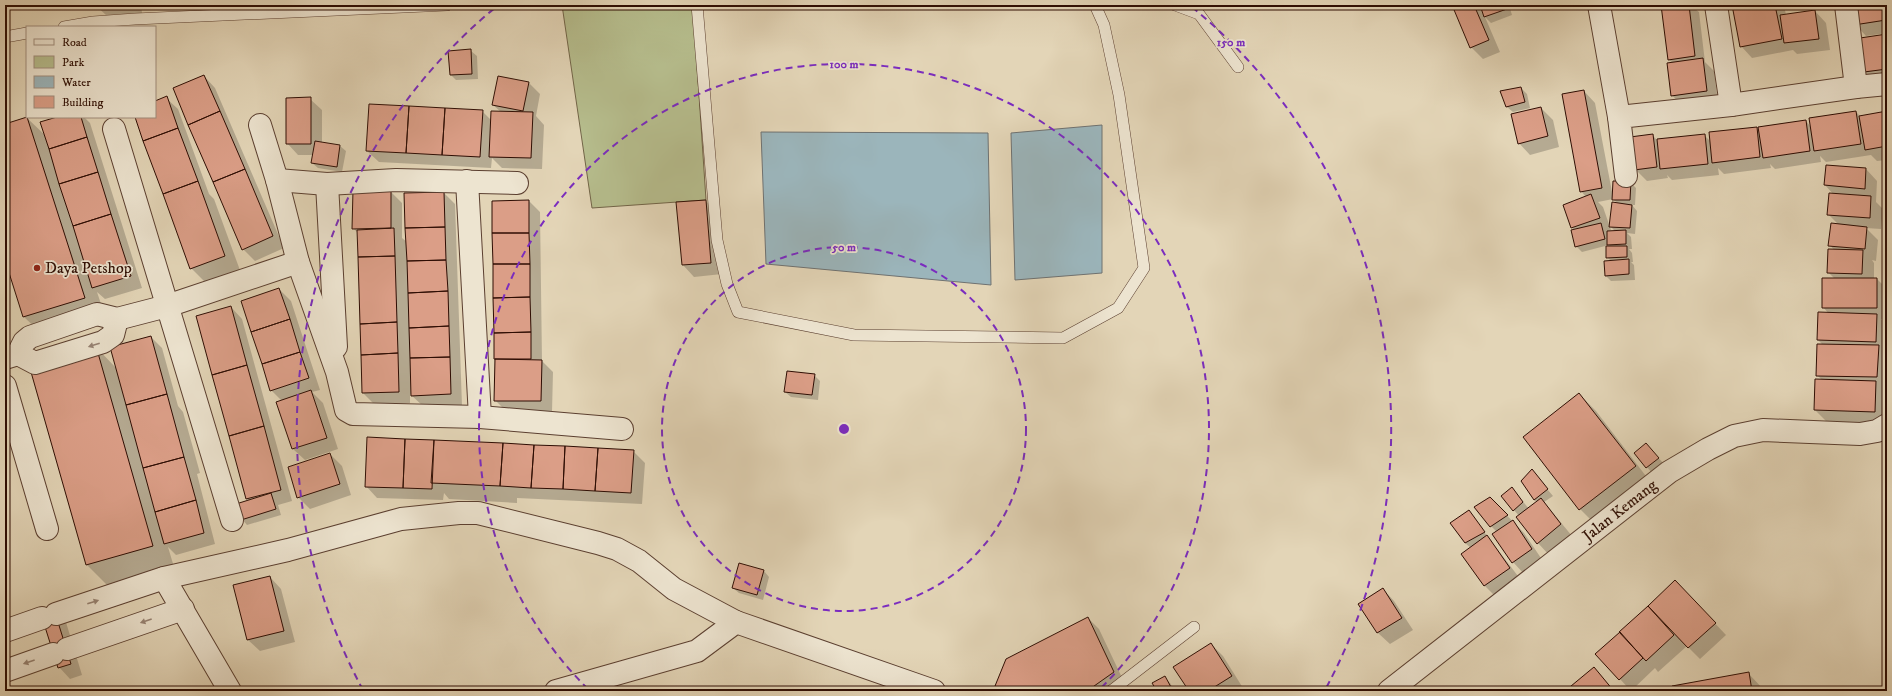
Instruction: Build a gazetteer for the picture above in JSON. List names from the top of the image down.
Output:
{
  "streets": {
    "street": ["Jalan Kemang"]
  },
  "places": ["Daya Petshop"],
  "legend": [
    "Road",
    "Park",
    "Water",
    "Building"
  ],
  "rings": ["150 m", "100 m", "50 m"]
}
